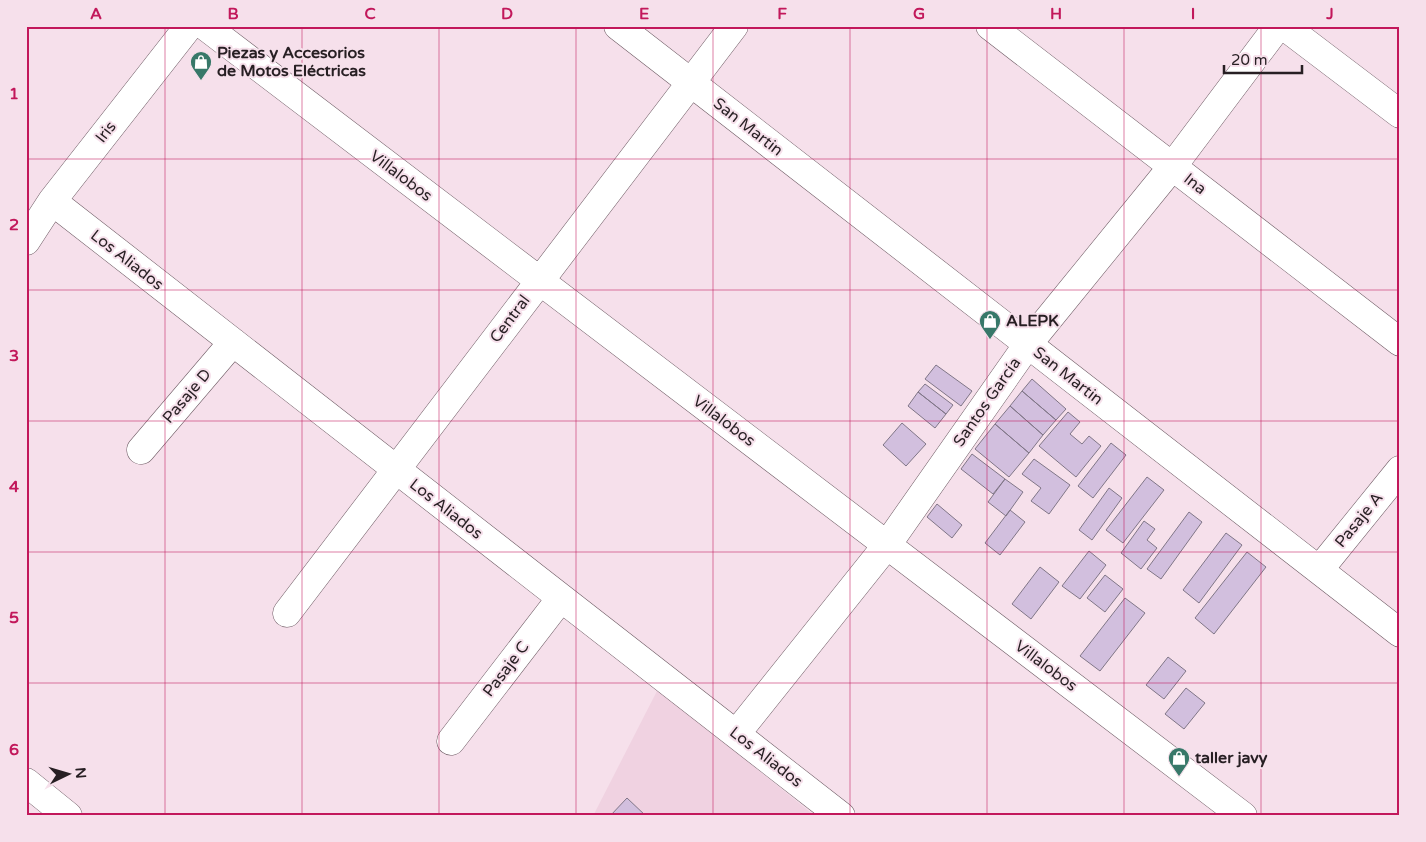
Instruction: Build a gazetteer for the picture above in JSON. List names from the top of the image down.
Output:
{
  "streets": {
    "street": [
      "San Martin",
      "Iris",
      "Villalobos",
      "Ina",
      "Los Aliados",
      "Central",
      "Pasaje D",
      "Santos García",
      "Pasaje A",
      "Pasaje C"
    ]
  },
  "crossings": [
    ["San Martin", "Central"],
    ["San Martin", "Santos García"],
    ["San Martin", "Pasaje A"],
    ["Iris", "Los Aliados"],
    ["Villalobos", "Central"],
    ["Villalobos", "Santos García"],
    ["Ina", "Santos García"],
    ["Los Aliados", "Central"],
    ["Los Aliados", "Pasaje D"],
    ["Los Aliados", "Santos García"],
    ["Los Aliados", "Pasaje C"]
  ],
  "places": {
    "shop": ["Piezas y Accesorios de Motos Eléctricas", "ALEPK", "taller javy"]
  },
  "scale_bar": "20 m",
  "north": "right",
  "grid": {
    "columns": [
      "A",
      "B",
      "C",
      "D",
      "E",
      "F",
      "G",
      "H",
      "I",
      "J"
    ],
    "rows": [
      "1",
      "2",
      "3",
      "4",
      "5",
      "6"
    ]
  }
}
